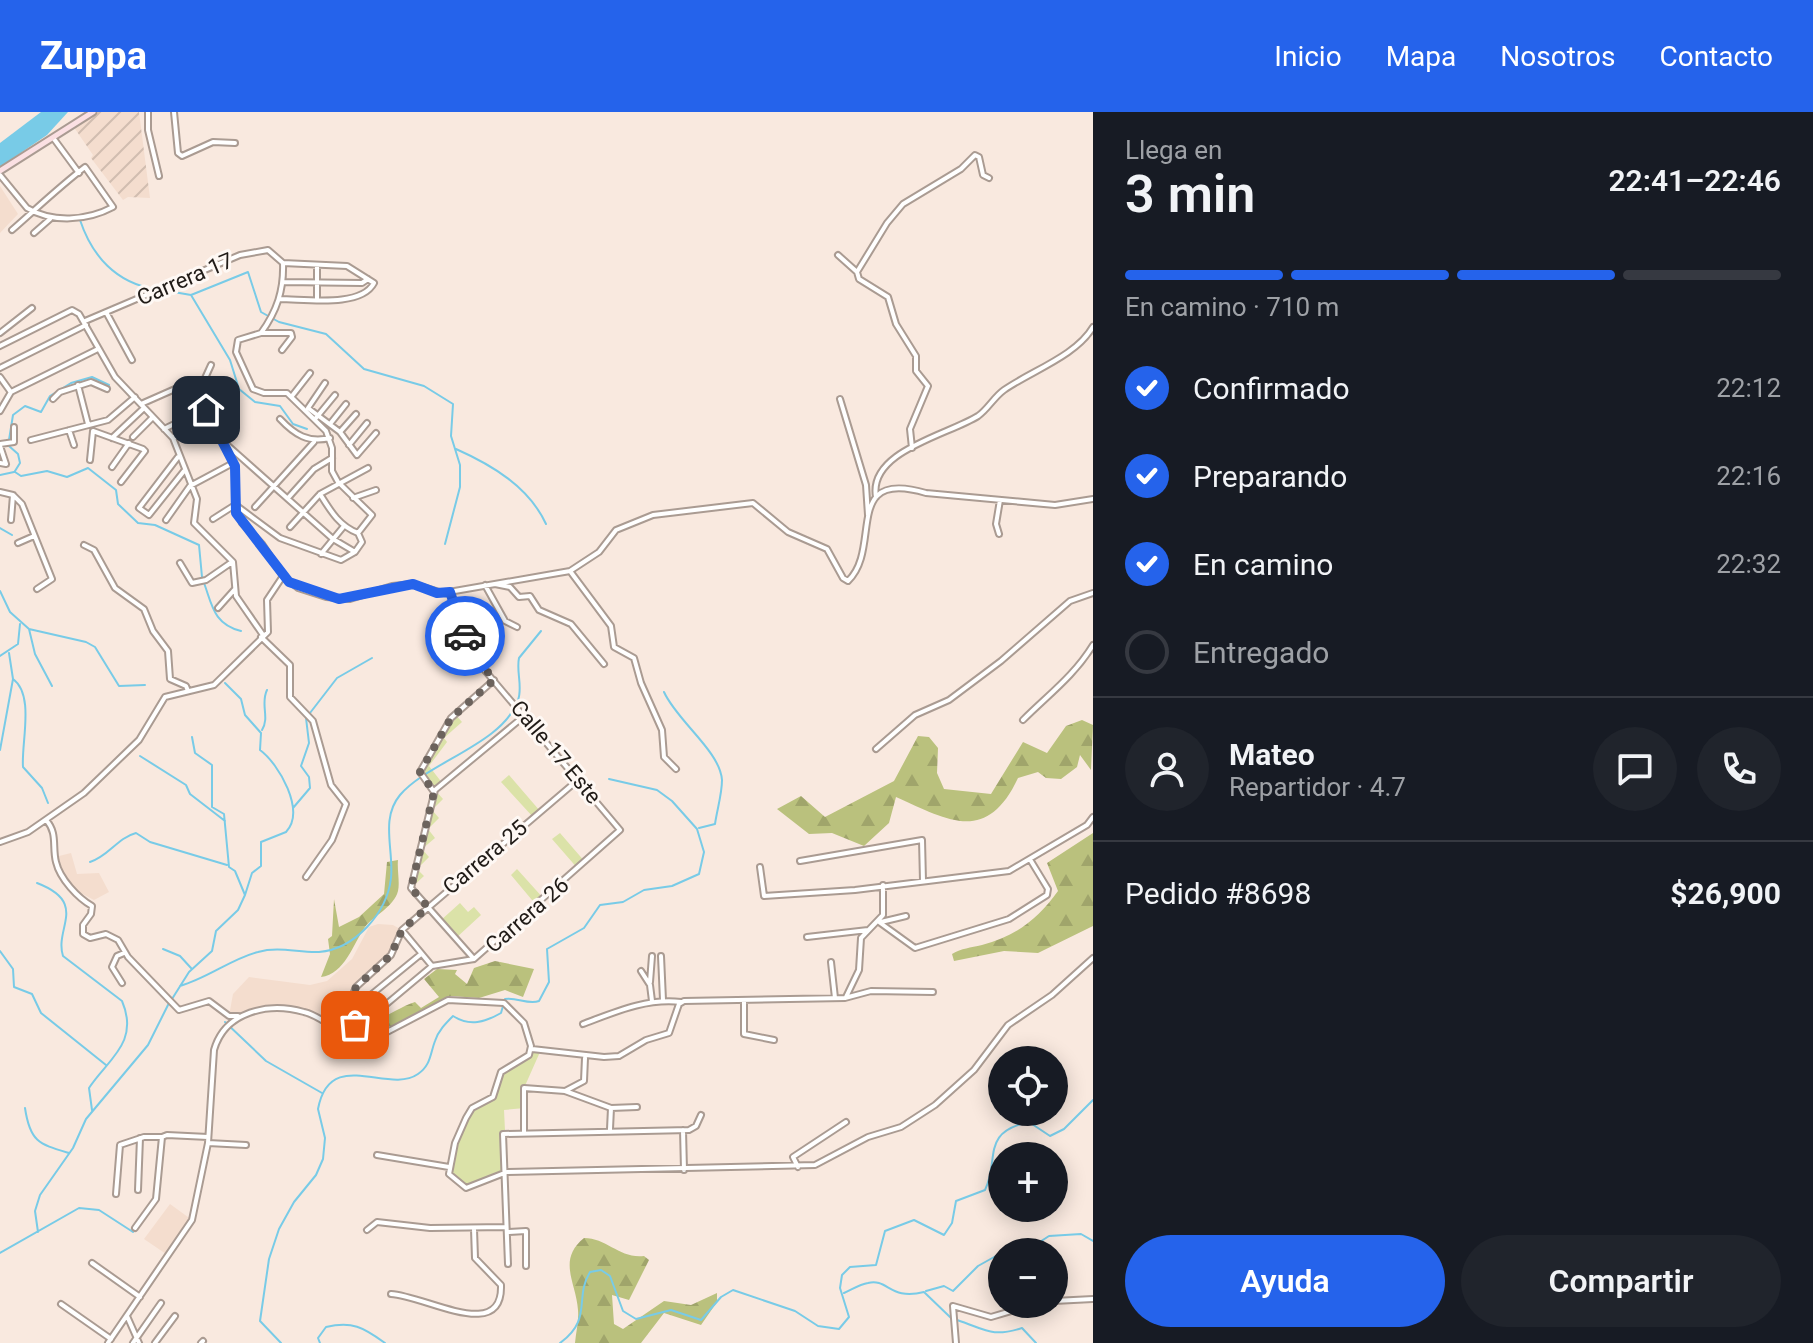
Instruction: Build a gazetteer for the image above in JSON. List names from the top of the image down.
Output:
{
  "streets": {
    "street": [
      "Carrera 17",
      "Calle 17 Este",
      "Carrera 25",
      "Carrera 26"
    ]
  },
  "crossings": [
    ["Calle 17 Este", "Carrera 25"],
    ["Calle 17 Este", "Carrera 26"]
  ],
  "page": {
    "header": "Zuppa",
    "nav": [
      "Inicio",
      "Mapa",
      "Nosotros",
      "Contacto"
    ],
    "heading": ["3 min", "Llega en", "22:41–22:46"],
    "panel": [
      "Mateo",
      "Repartidor · 4.7",
      "Pedido #8698",
      "$26,900"
    ],
    "bar": "En camino · 710 m",
    "list": [
      ["Confirmado", "22:12"],
      ["Preparando", "22:16"],
      ["En camino", "22:32"],
      "Entregado"
    ],
    "map_buttons": ["+", "−"],
    "buttons": ["Ayuda", "Compartir"]
  }
}
